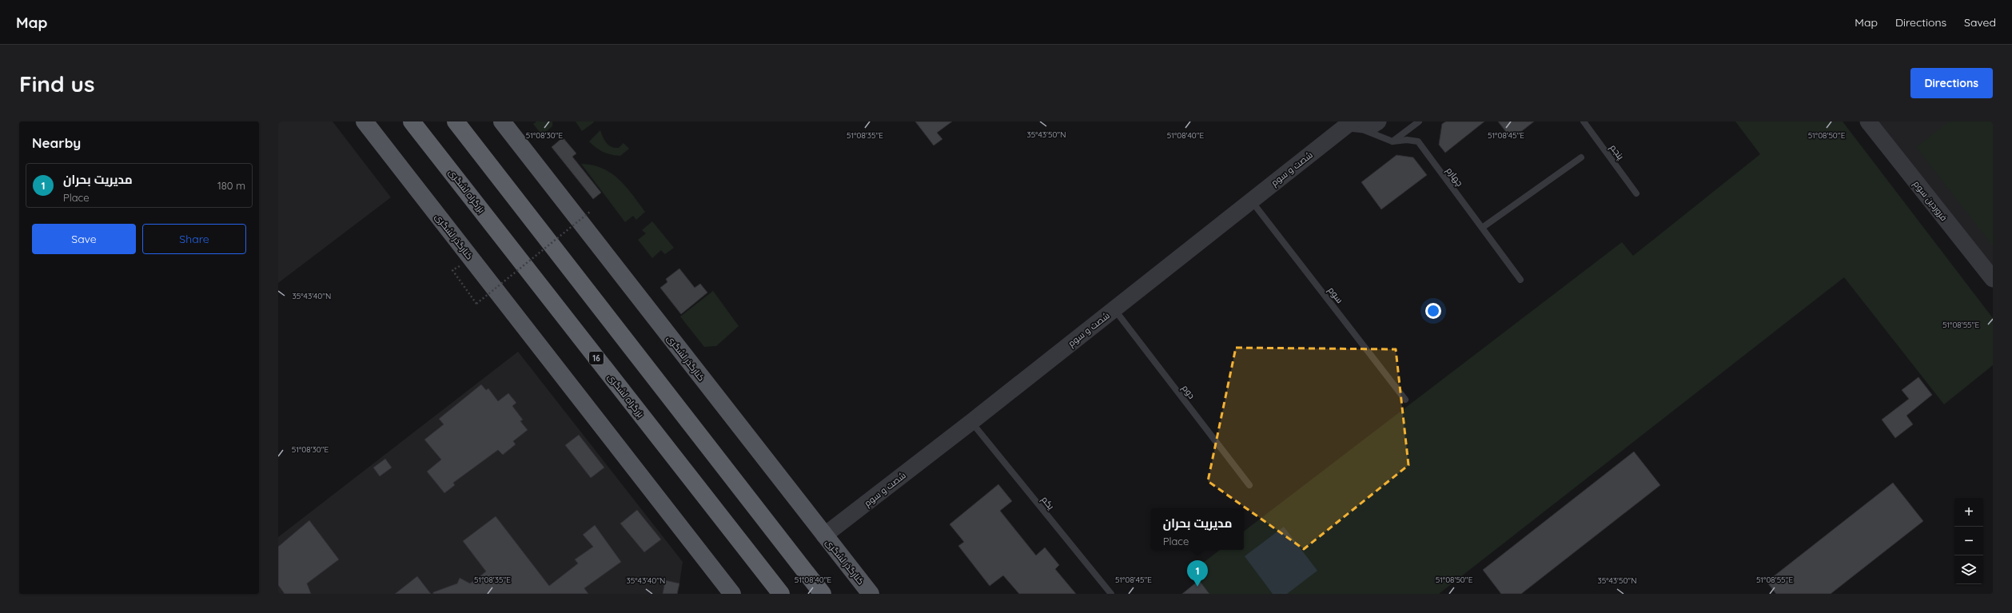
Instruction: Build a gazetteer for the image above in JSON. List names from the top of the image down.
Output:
{
  "streets": {
    "highway": ["بزرگراه لشگری", "16"],
    "main road": ["کنارگذر لشگری"],
    "street": ["شصت و سوم", "فروردین سوم"],
    "lane": [
      "پنجم",
      "چهارم",
      "سوم",
      "دوم",
      "یکم"
    ]
  },
  "crossings": [
    ["شصت و سوم", "چهارم"],
    ["شصت و سوم", "کنارگذر لشگری"],
    ["شصت و سوم", "سوم"],
    ["شصت و سوم", "دوم"],
    ["شصت و سوم", "یکم"]
  ],
  "page": {
    "header": "Map",
    "nav": ["Map", "Directions", "Saved"],
    "buttons": [
      "Directions",
      ["Save", "Share"]
    ],
    "title": "Find us",
    "heading": "Nearby",
    "list": [
      {
        "mark": "1",
        "name": "مدیریت بحران",
        "note": "Place",
        "value": "180 m"
      }
    ],
    "map_buttons": ["+", "−"],
    "popup": ["مدیریت بحران", "Place"],
    "pins": "1"
  },
  "coordinates": [
    "35°43'50\"N",
    "51°08'35\"E",
    "51°08'40\"E",
    "51°08'45\"E",
    "51°08'50\"E",
    "51°08'30\"E",
    "35°43'40\"N",
    "51°08'55\"E"
  ]
}
